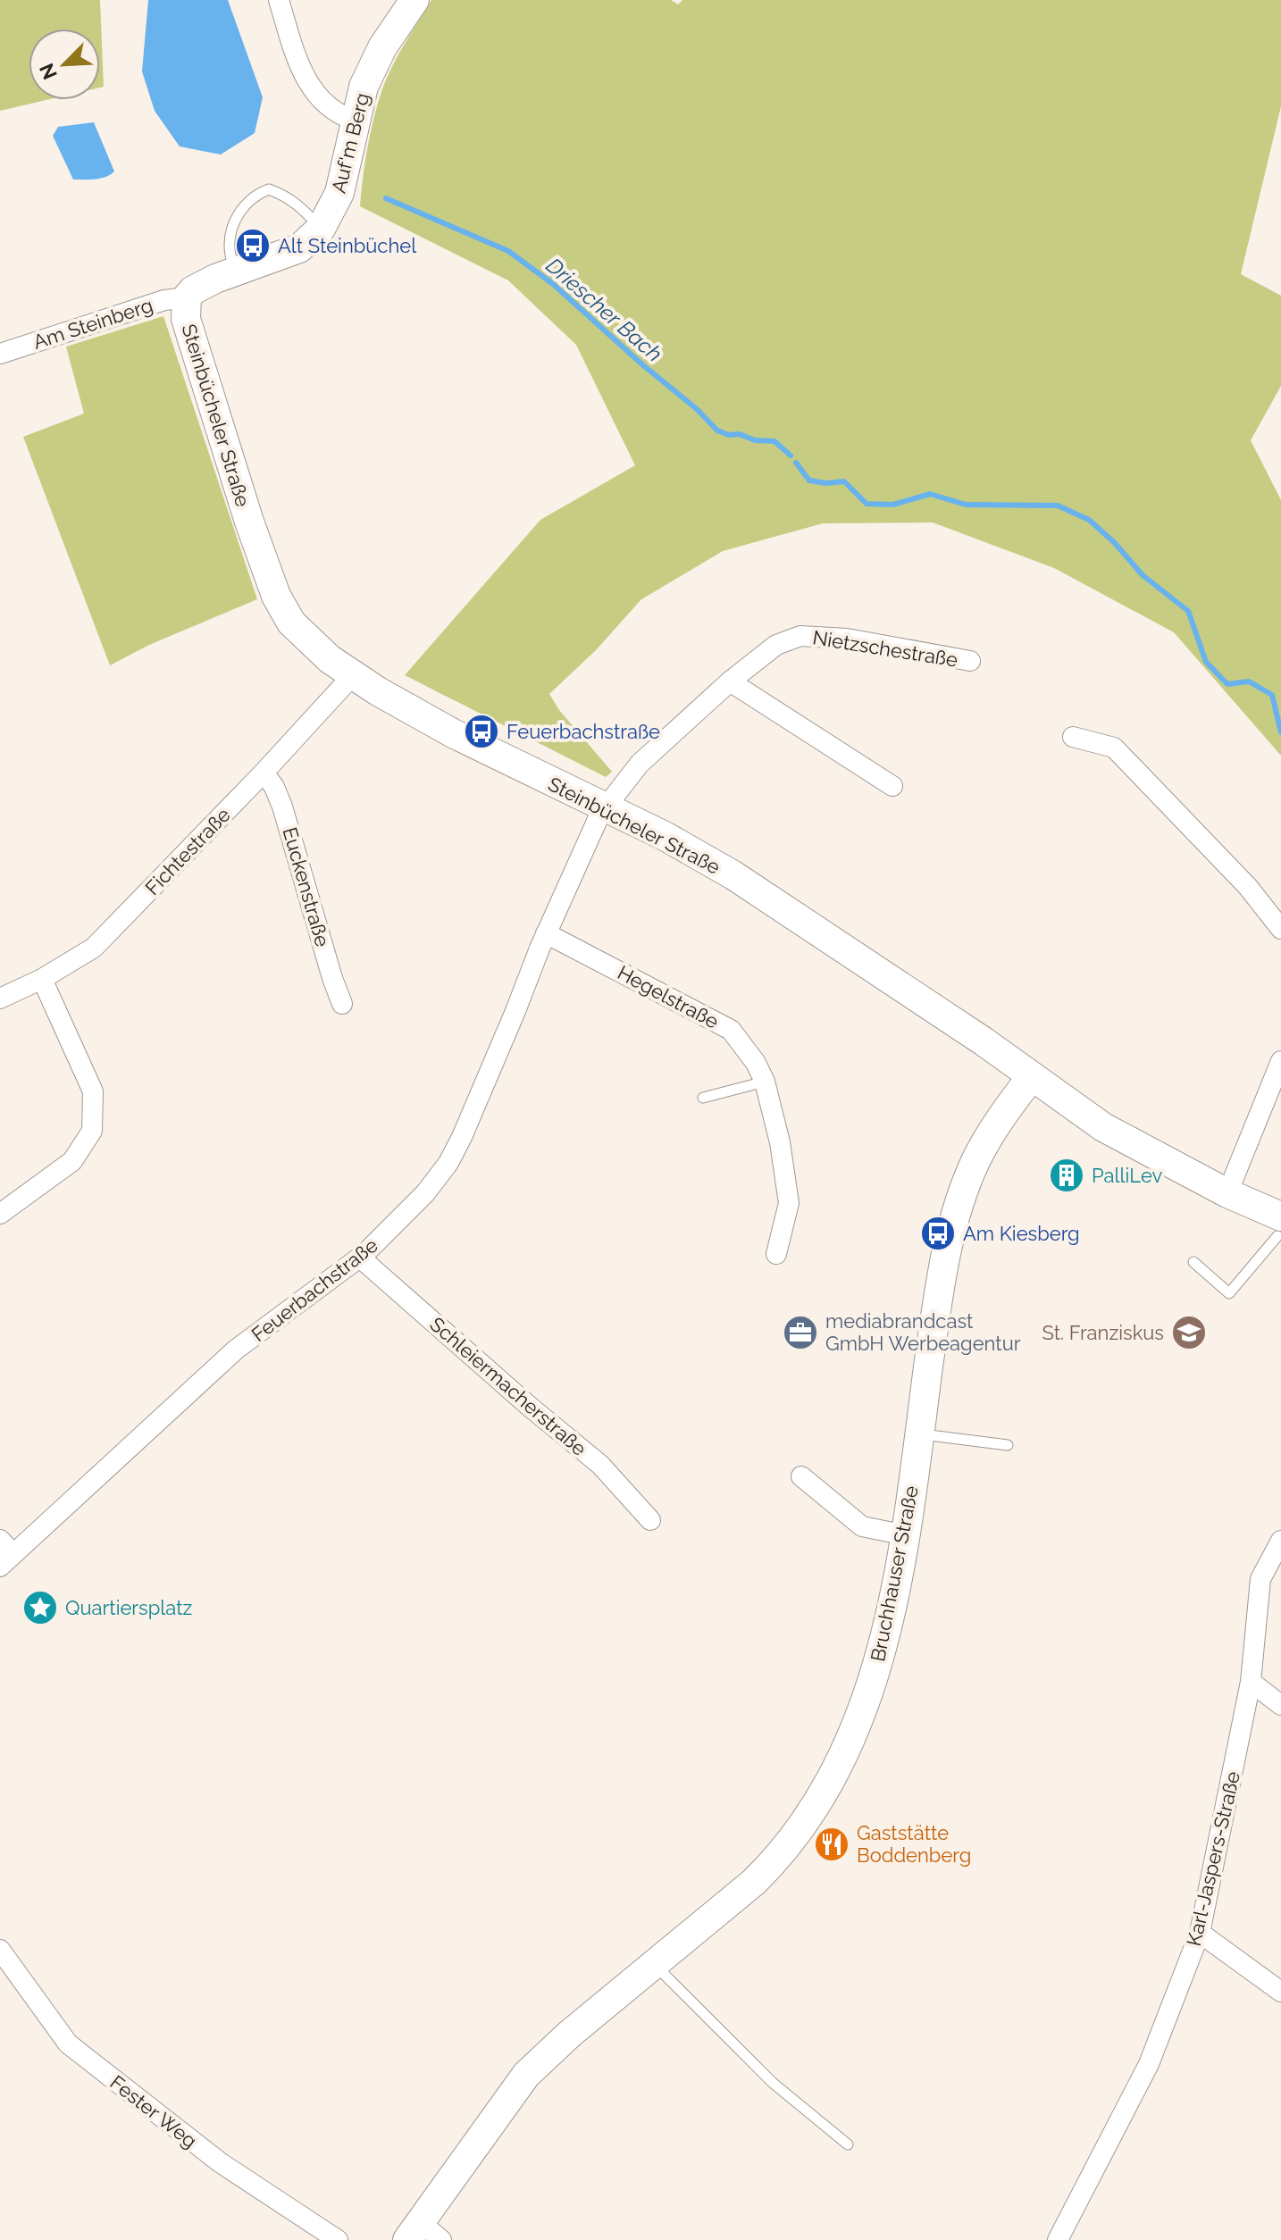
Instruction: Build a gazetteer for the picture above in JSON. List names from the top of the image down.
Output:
{
  "streets": {
    "street": [
      "Auf'm Berg",
      "Am Steinberg",
      "Steinbücheler Straße",
      "Nietzschestraße",
      "Fichtestraße",
      "Euckenstraße",
      "Hegelstraße",
      "Feuerbachstraße",
      "Schleiermacherstraße",
      "Bruchhauser Straße",
      "Karl-Jaspers-Straße",
      "Fester Weg"
    ]
  },
  "crossings": [
    ["Auf'm Berg", "Am Steinberg"],
    ["Auf'm Berg", "Steinbücheler Straße"],
    ["Am Steinberg", "Steinbücheler Straße"],
    ["Steinbücheler Straße", "Nietzschestraße"],
    ["Steinbücheler Straße", "Fichtestraße"],
    ["Steinbücheler Straße", "Feuerbachstraße"],
    ["Steinbücheler Straße", "Bruchhauser Straße"],
    ["Nietzschestraße", "Feuerbachstraße"],
    ["Fichtestraße", "Euckenstraße"],
    ["Hegelstraße", "Feuerbachstraße"],
    ["Feuerbachstraße", "Schleiermacherstraße"]
  ],
  "water": ["Driescher Bach"],
  "places": {
    "bus stop": ["Alt Steinbüchel", "Feuerbachstraße", "Am Kiesberg"],
    "building": ["PalliLev"],
    "office": ["mediabrandcast GmbH Werbeagentur"],
    "school or university": ["St. Franziskus"],
    "place": ["Quartiersplatz"],
    "restaurant": ["Gaststätte Boddenberg"]
  },
  "north": "bottom left"
}
